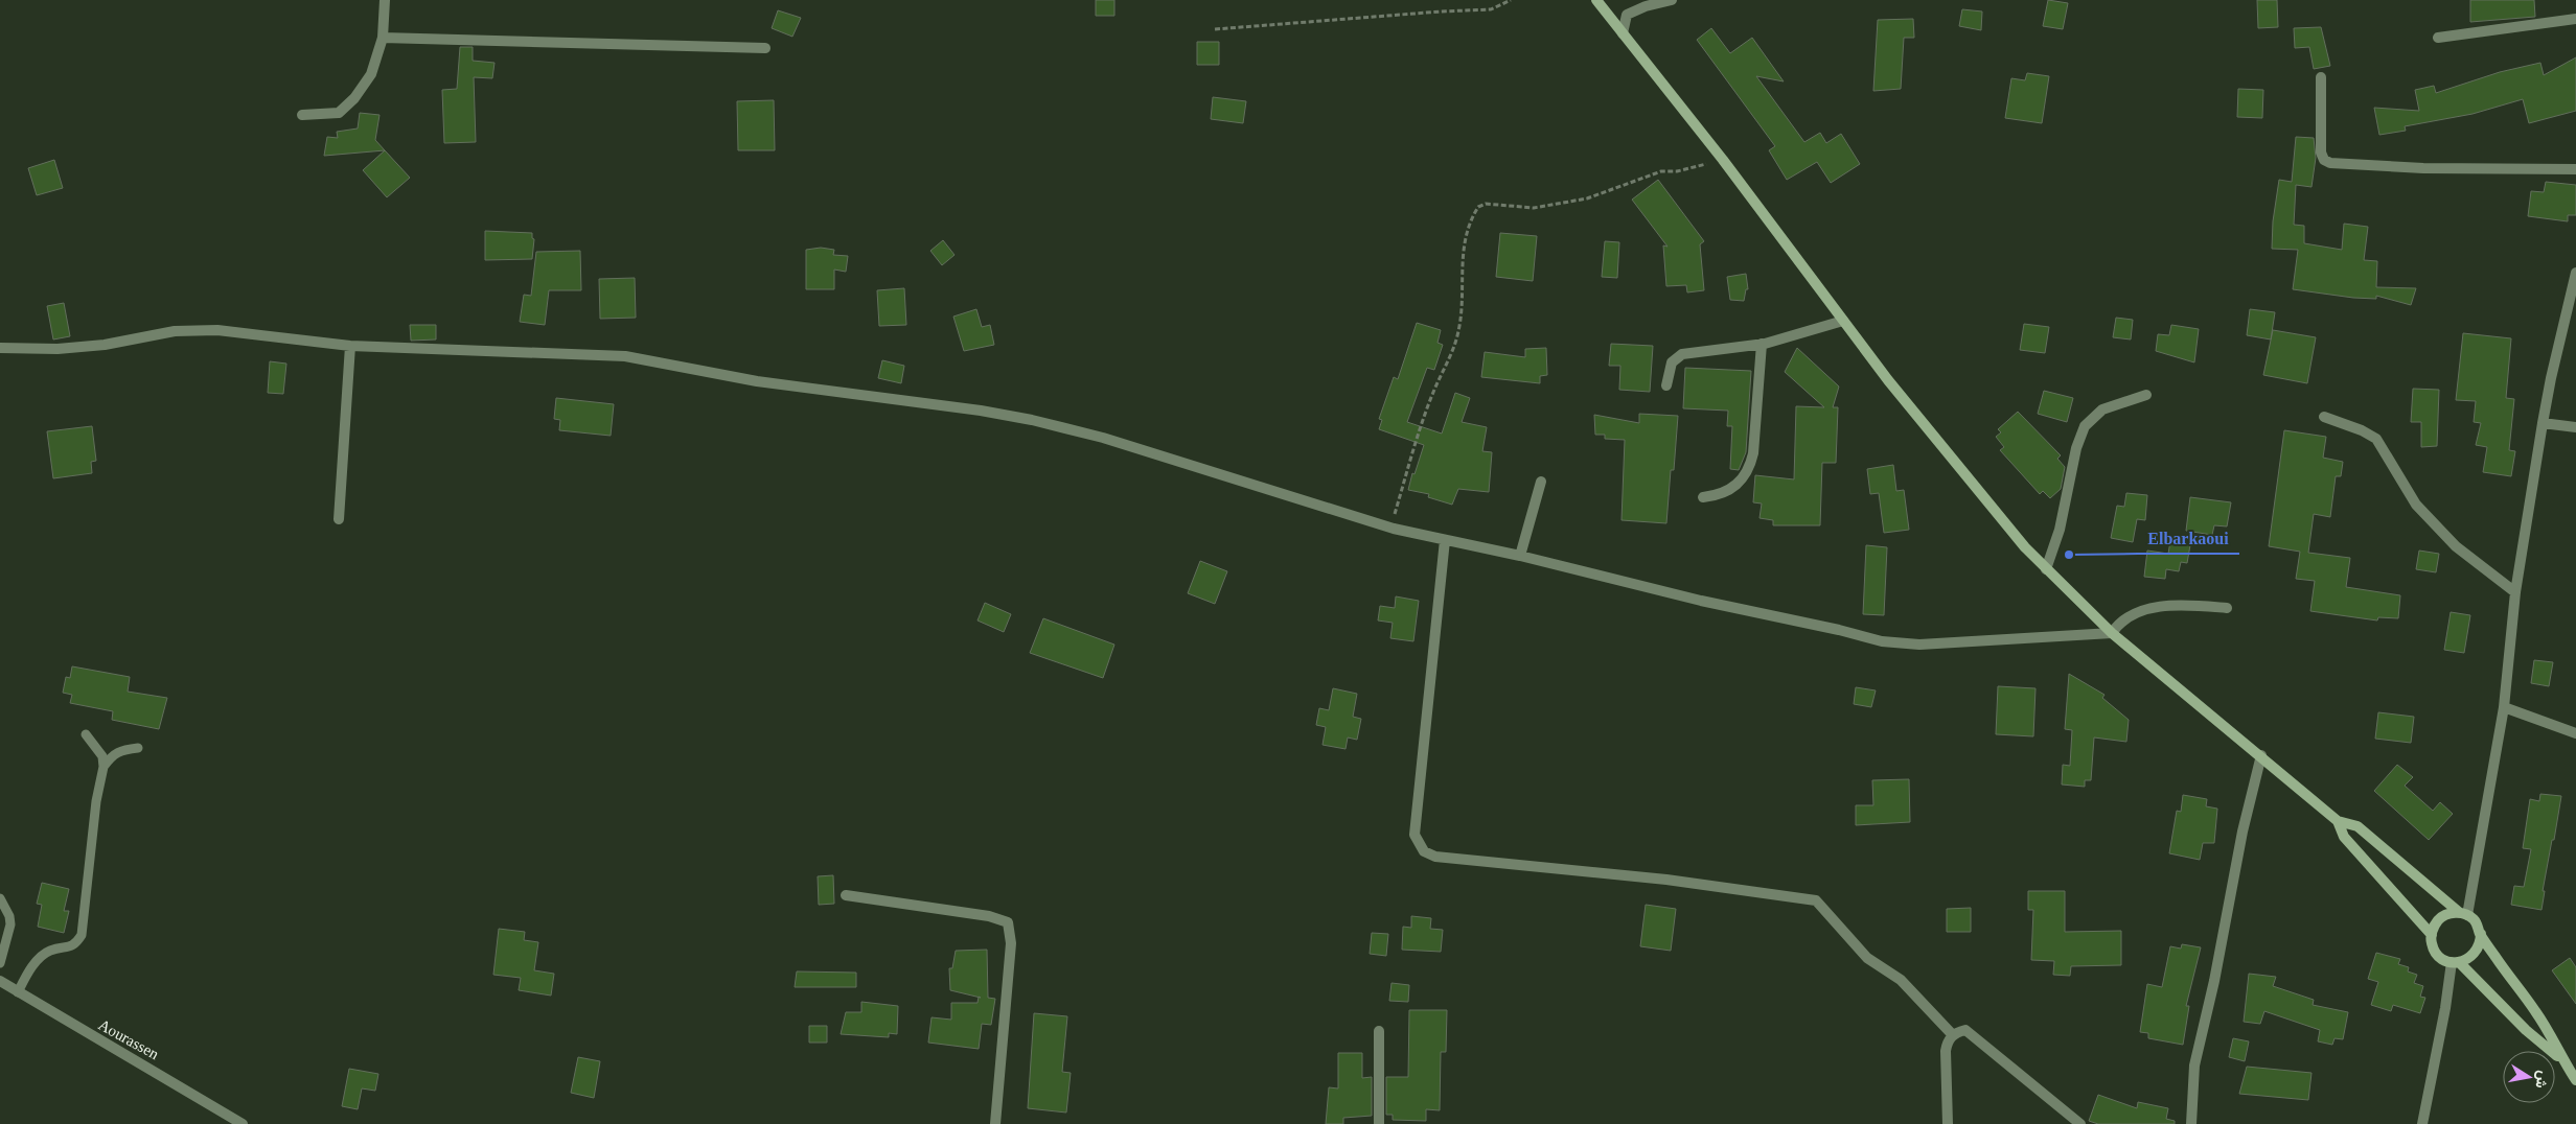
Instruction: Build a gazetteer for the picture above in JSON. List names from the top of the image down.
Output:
{
  "streets": {
    "street": ["Aourassen"]
  },
  "places": ["Elbarkaoui"],
  "north": "right"
}
